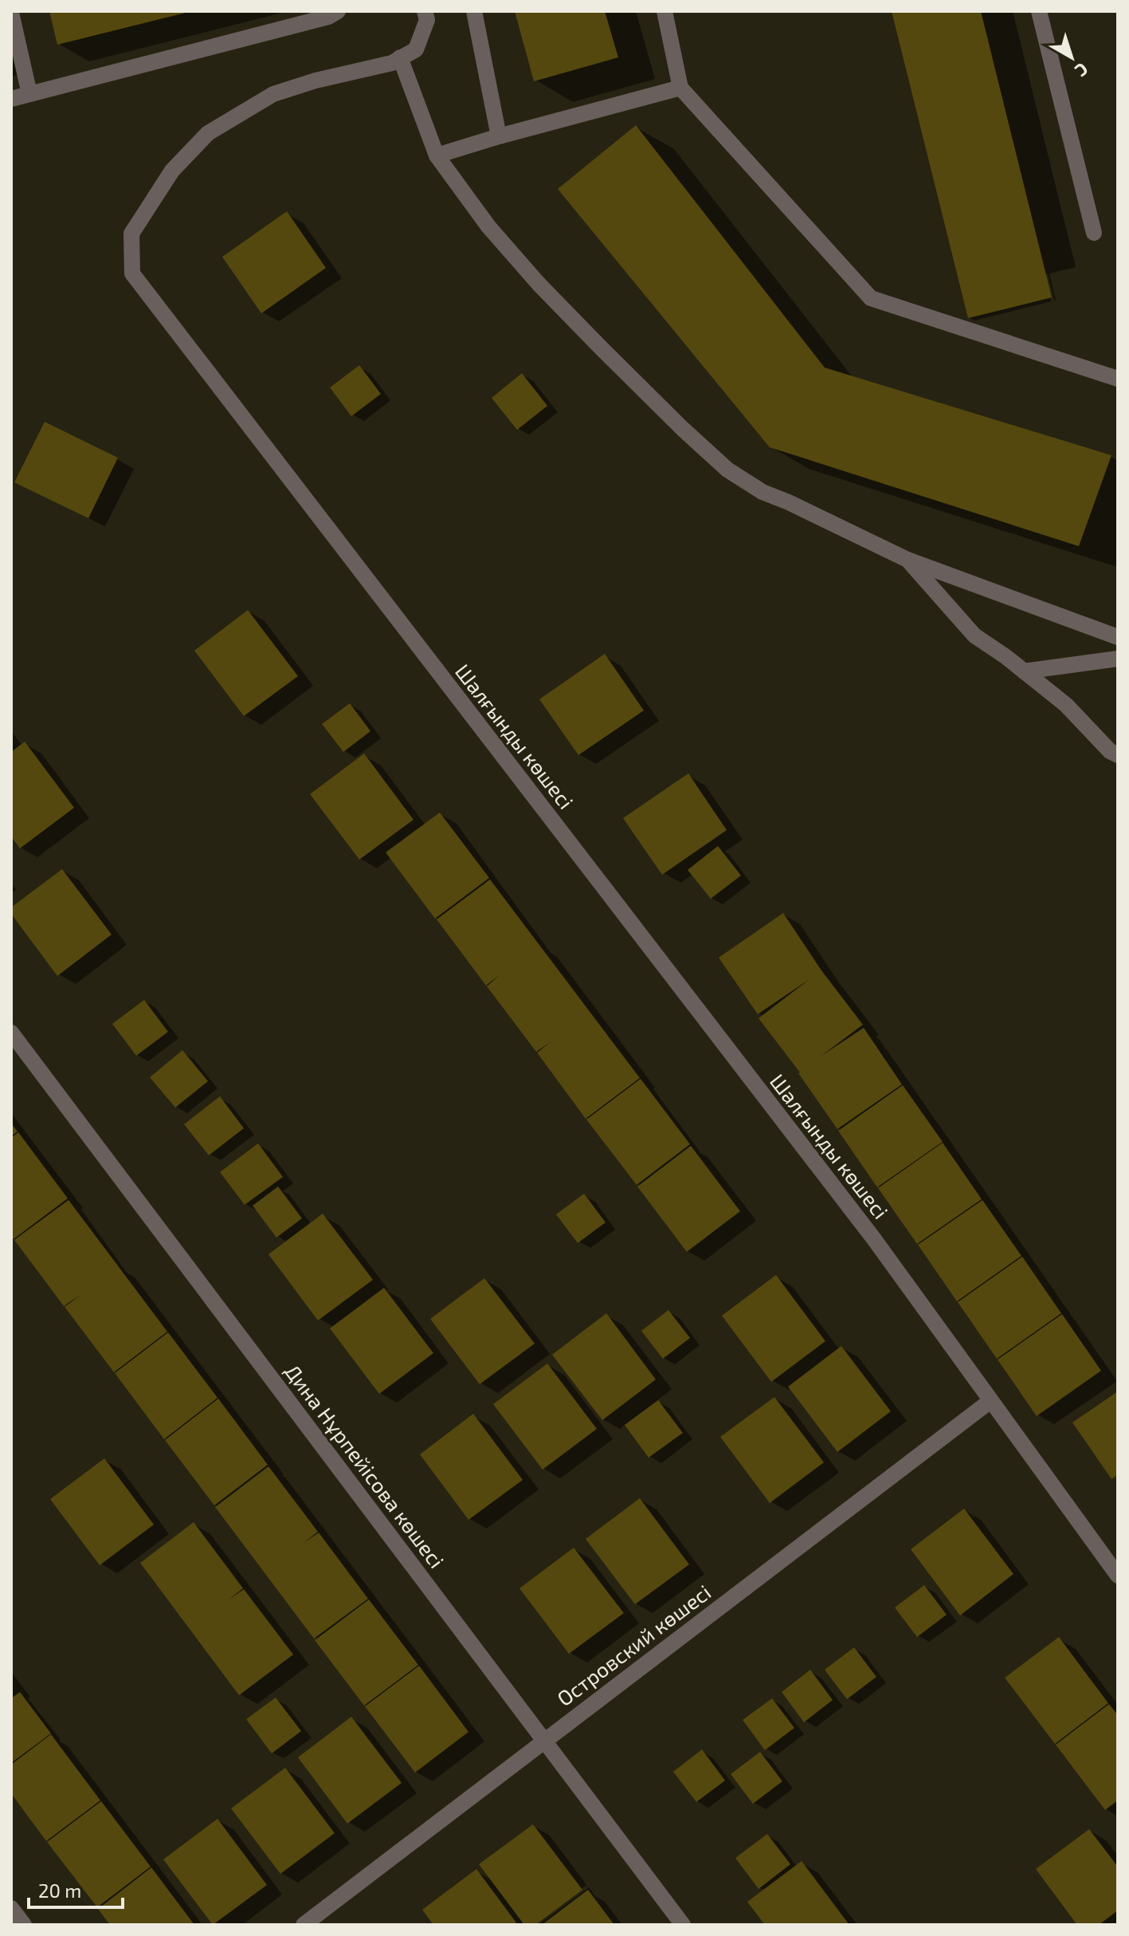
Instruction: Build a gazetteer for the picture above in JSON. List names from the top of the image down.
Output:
{
  "streets": {
    "street": ["Шалғынды көшесі", "Дина Нұрпейісова көшесі", "Островский көшесі"]
  },
  "crossings": [
    ["Шалғынды көшесі", "Островский көшесі"],
    ["Дина Нұрпейісова көшесі", "Островский көшесі"]
  ],
  "scale_bar": "20 m",
  "north": "bottom right"
}
